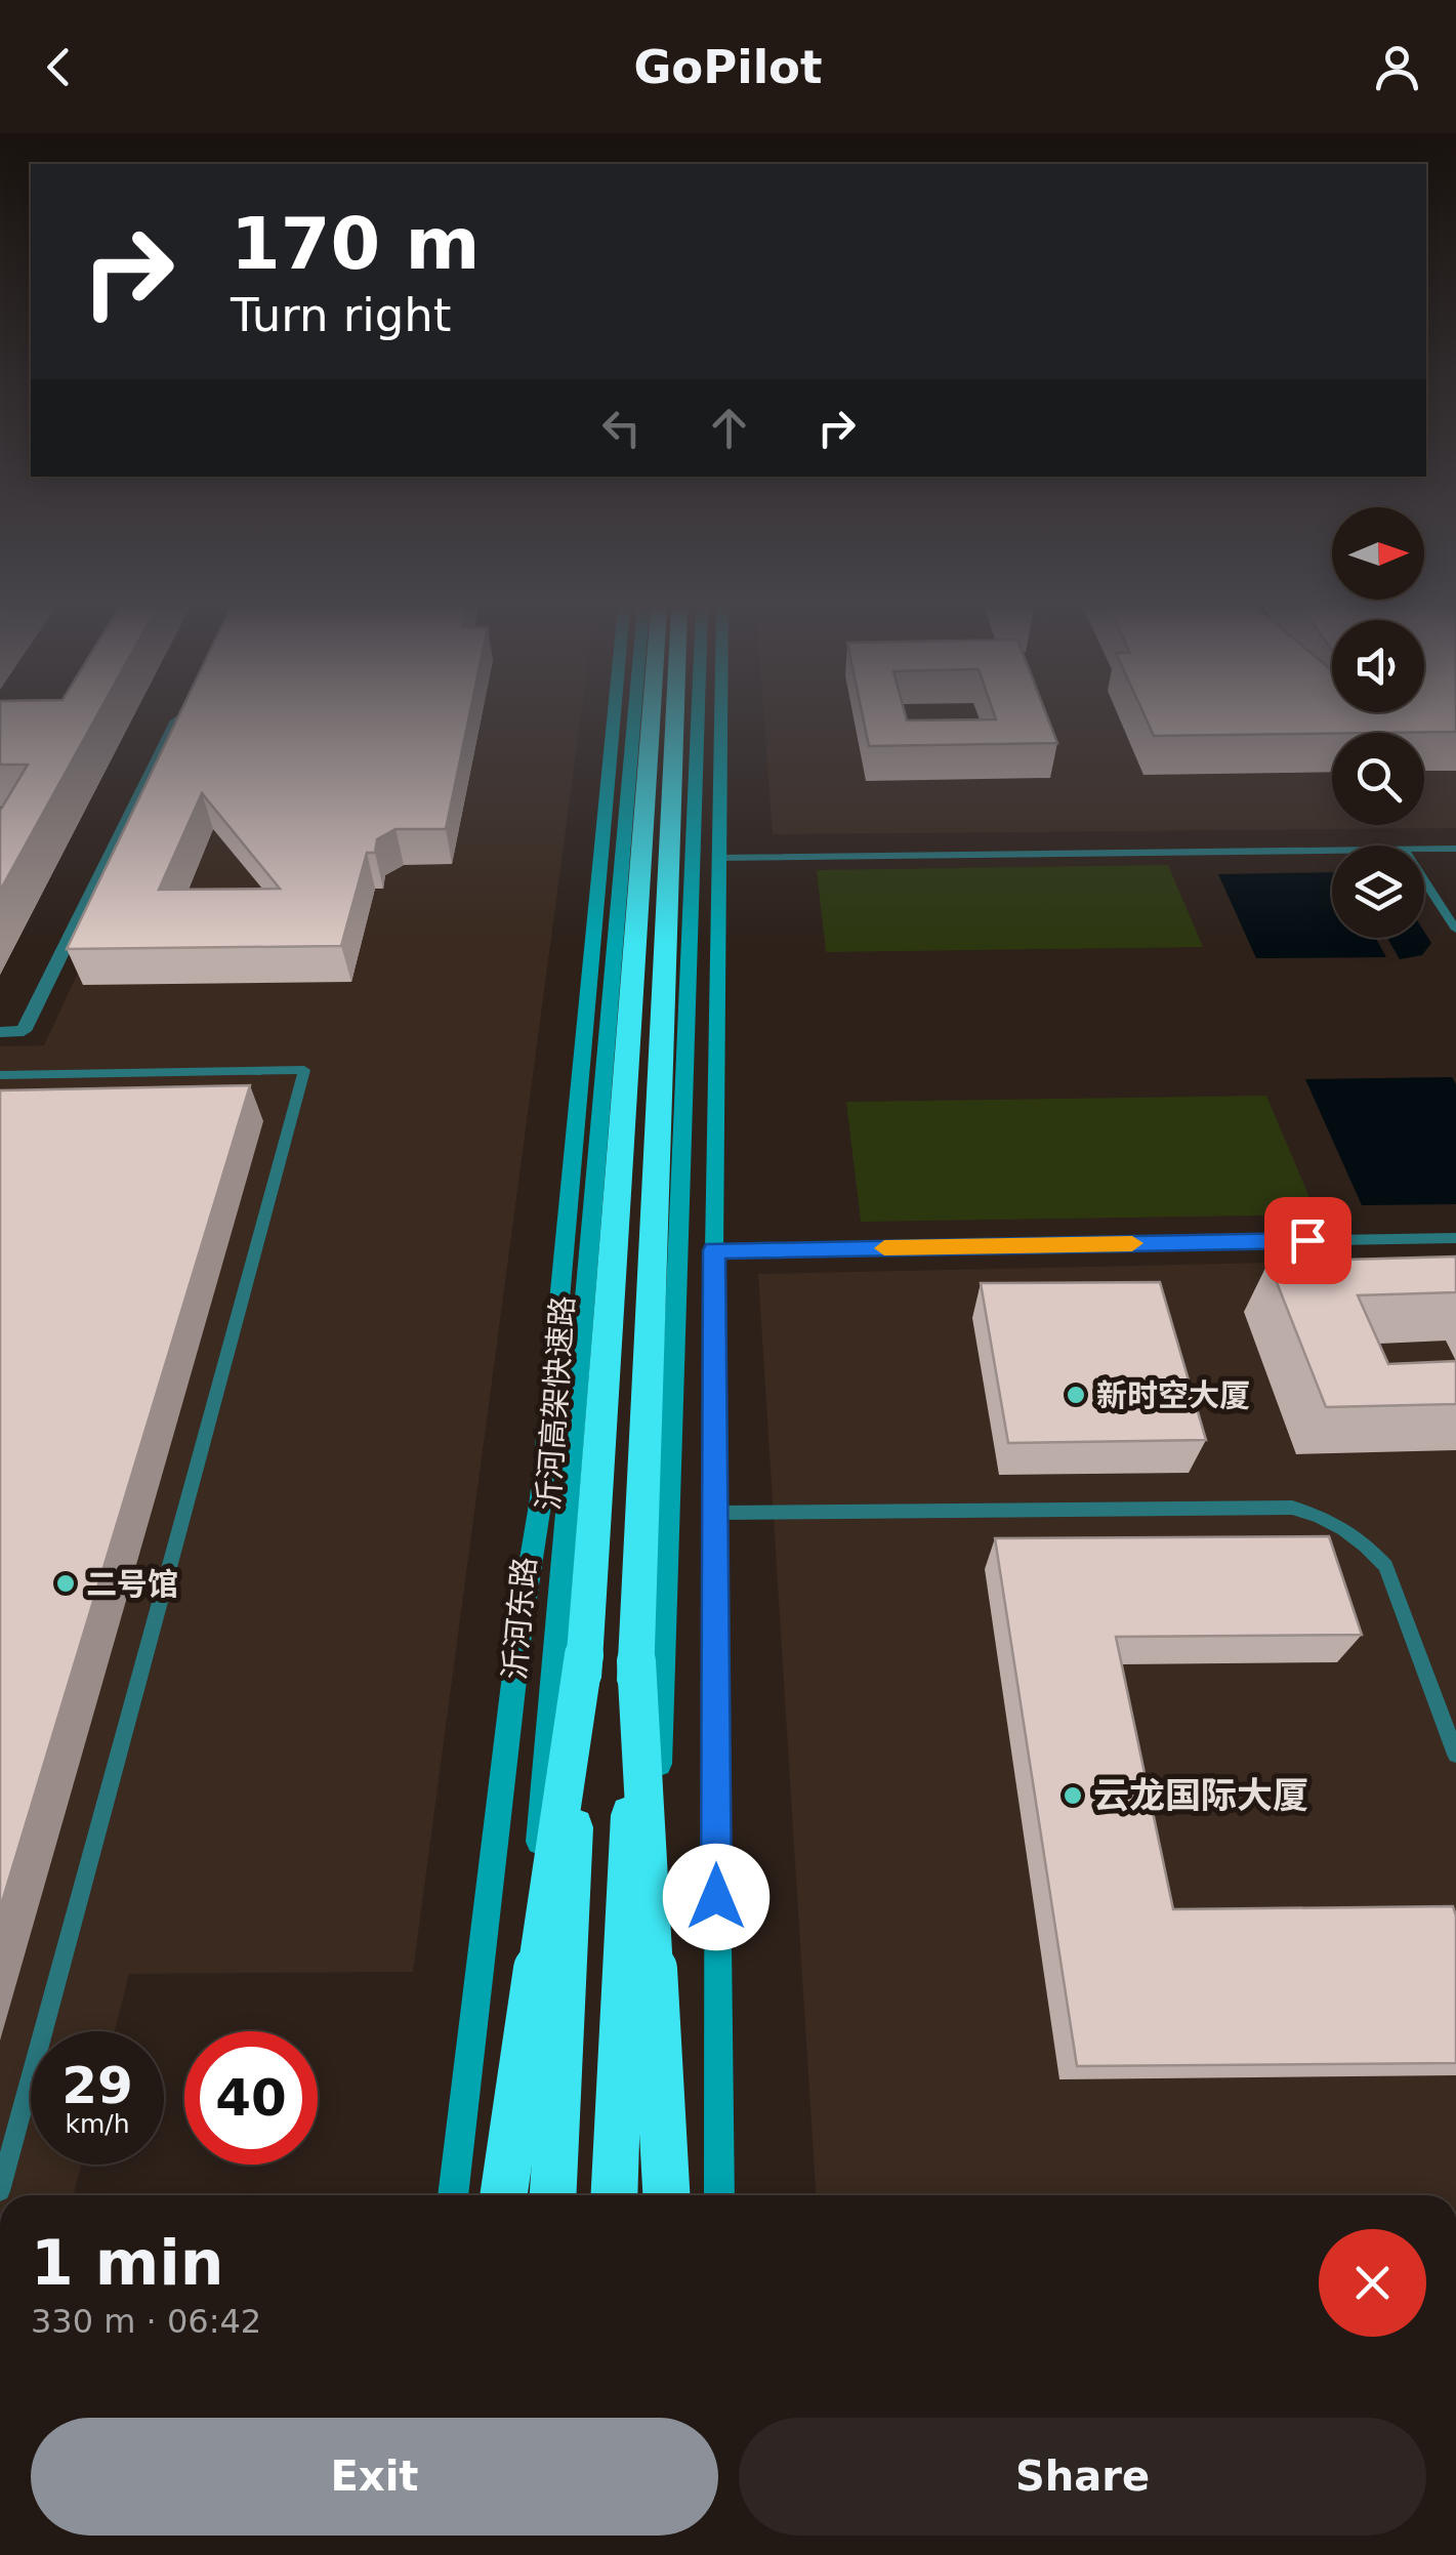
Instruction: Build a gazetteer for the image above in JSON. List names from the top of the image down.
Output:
{
  "streets": {
    "highway": ["沂河高架快速路"],
    "main road": ["沂河东路"]
  },
  "places": ["新时空大厦", "二号馆", "云龙国际大厦"],
  "north": "right",
  "page": {
    "header": "GoPilot",
    "turn": ["170 m", "Turn right"],
    "speed": "29 km/h",
    "limit": "40",
    "heading": ["1 min", "330 m · 06:42"],
    "buttons": ["Exit", "Share"]
  }
}
